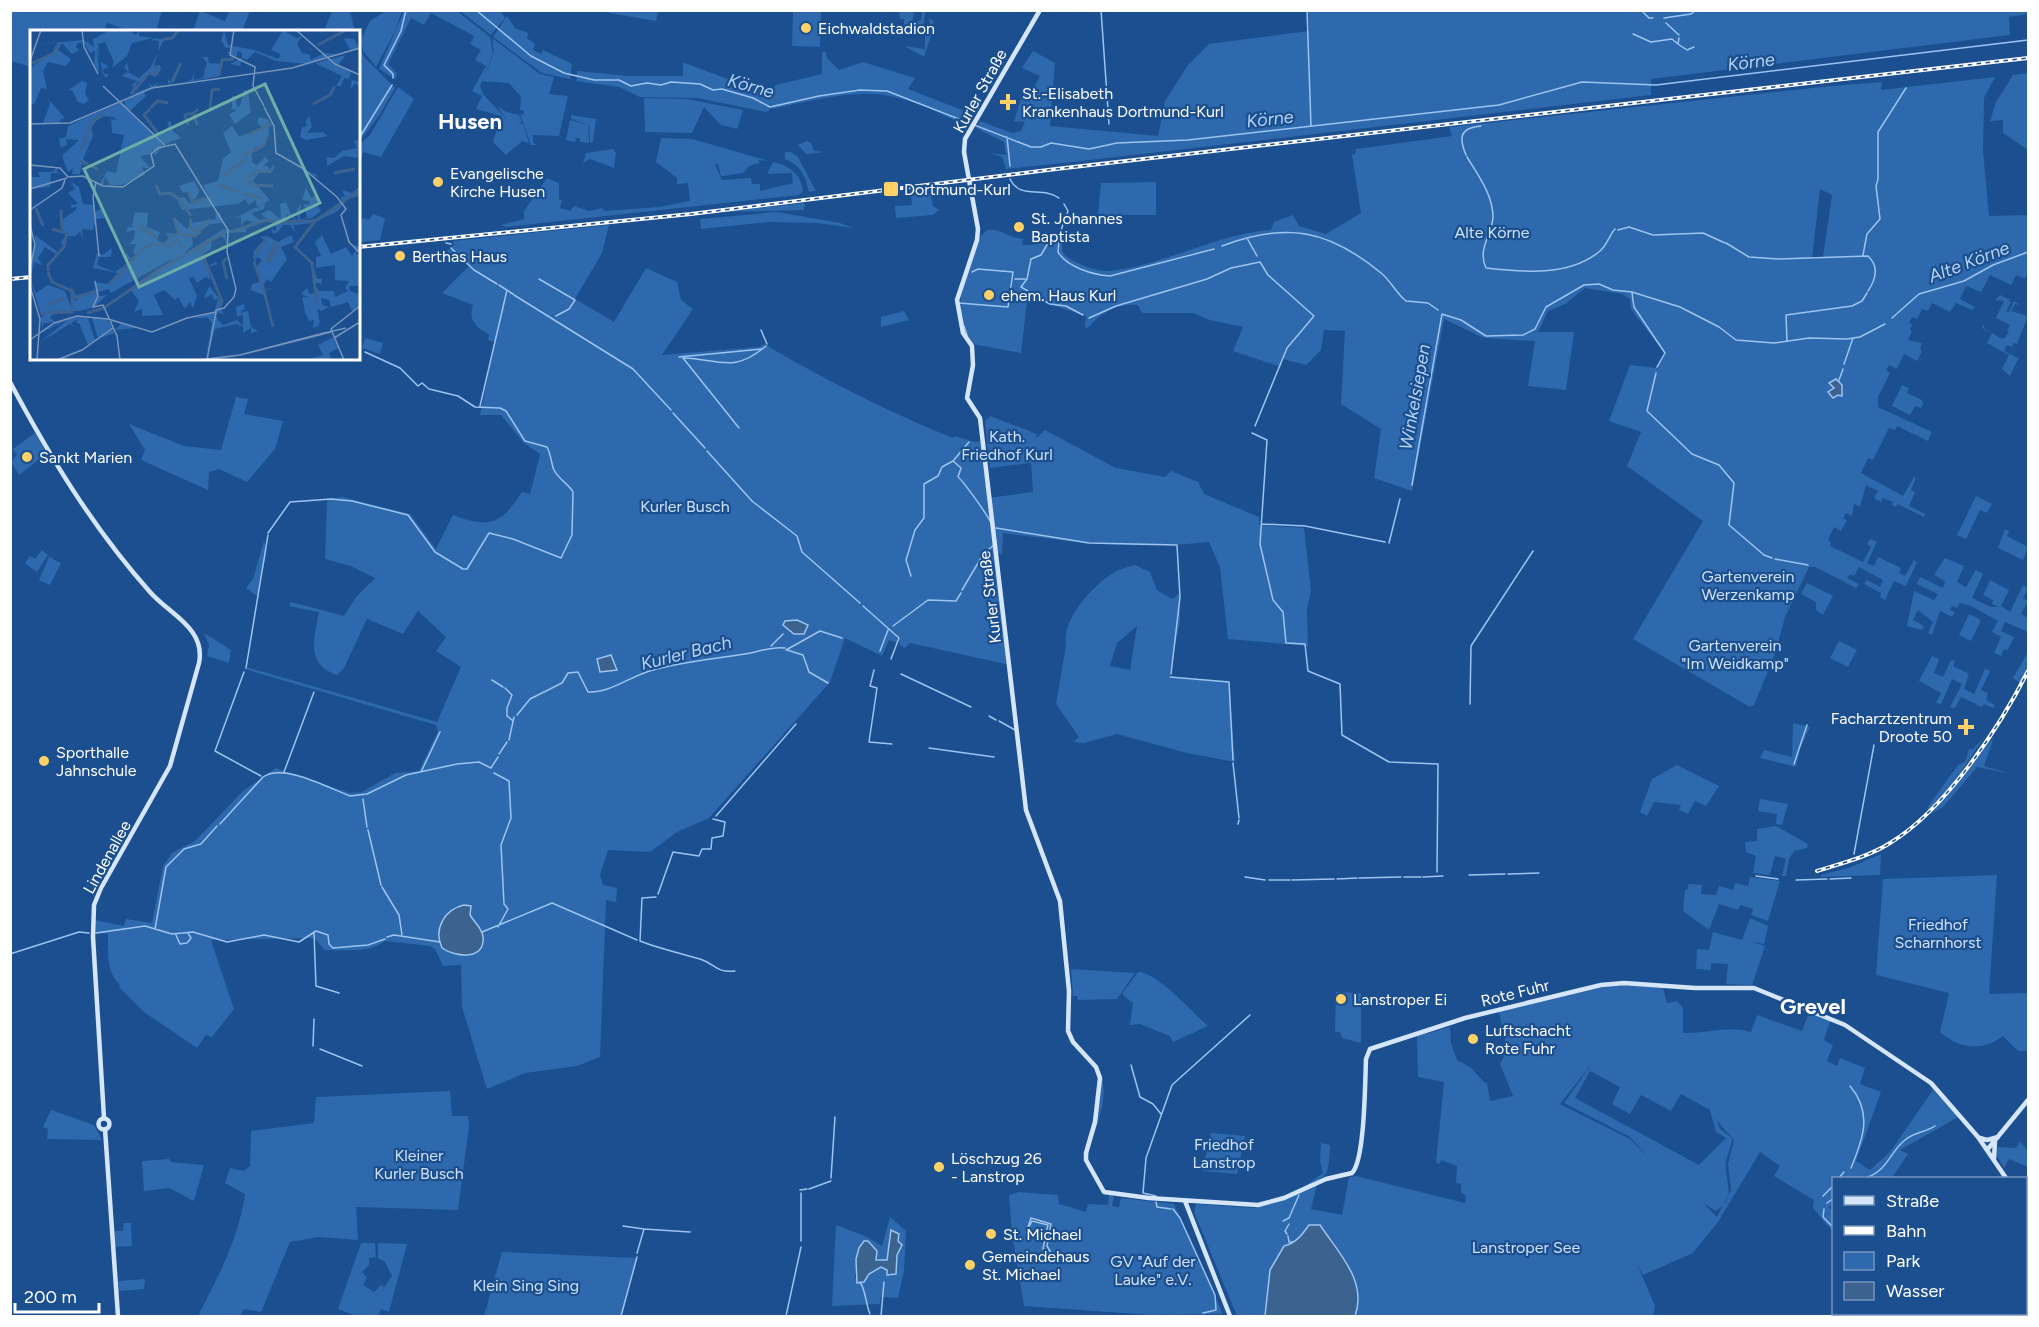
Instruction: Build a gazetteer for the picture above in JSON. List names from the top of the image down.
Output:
{
  "streets": {
    "main road": ["Kurler Straße", "Lindenallee", "Rote Fuhr"]
  },
  "crossings": [
    ["Kurler Straße", "Rote Fuhr"]
  ],
  "districts": ["Husen", "Grevel"],
  "water": [
    "Körne",
    "Alte Körne",
    "Winkelsiepen",
    "Kurler Bach"
  ],
  "parks": [
    "Alte Körne",
    "Kath. Friedhof Kurl",
    "Kurler Busch",
    "Gartenverein Werzenkamp",
    "Gartenverein \"Im Weidkamp\"",
    "Friedhof Scharnhorst",
    "Friedhof Lanstrop",
    "Kleiner Kurler Busch",
    "Lanstroper See",
    "GV \"Auf der Lauke\" e.V.",
    "Klein Sing Sing"
  ],
  "places": {
    "other": [
      "Eichwaldstadion",
      "Evangelische Kirche Husen",
      "St. Johannes Baptista",
      "Berthas Haus",
      "ehem. Haus Kurl",
      "Sankt Marien",
      "Sporthalle Jahnschule",
      "Lanstroper Ei",
      "Luftschacht Rote Fuhr",
      "Löschzug 26 - Lanstrop",
      "St. Michael",
      "Gemeindehaus St. Michael"
    ],
    "health": ["St.-Elisabeth Krankenhaus Dortmund-Kurl", "Facharztzentrum Droote 50"],
    "transit": ["Dortmund-Kurl"]
  },
  "legend": [
    "Straße",
    "Bahn",
    "Park",
    "Wasser"
  ],
  "scale_bar": "200 m"
}
